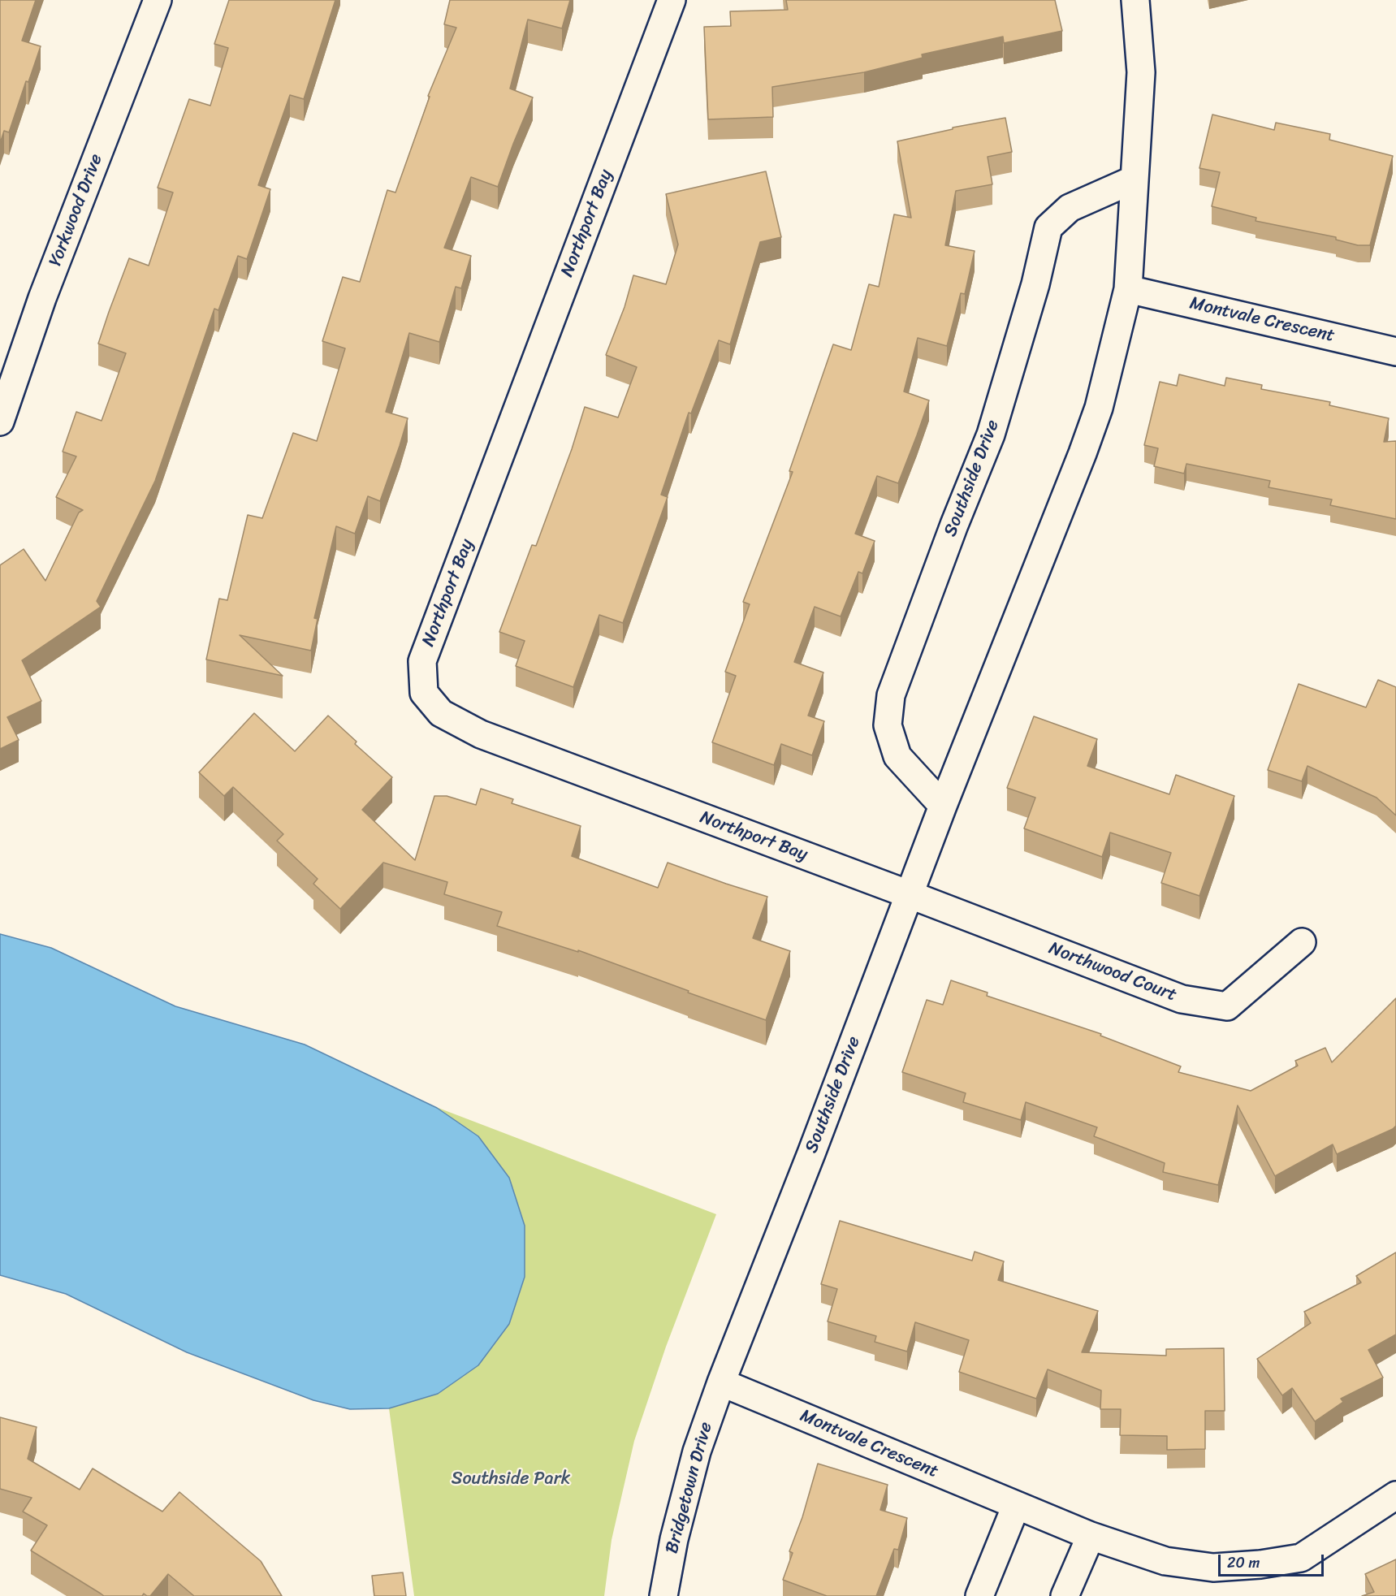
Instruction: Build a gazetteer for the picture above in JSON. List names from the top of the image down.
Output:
{
  "streets": {
    "street": [
      "Yorkwood Drive",
      "Northport Bay",
      "Montvale Crescent",
      "Southside Drive",
      "Northwood Court",
      "Bridgetown Drive"
    ]
  },
  "crossings": [
    ["Northport Bay", "Southside Drive"],
    ["Northport Bay", "Northwood Court"],
    ["Montvale Crescent", "Southside Drive"],
    ["Montvale Crescent", "Bridgetown Drive"],
    ["Southside Drive", "Northwood Court"],
    ["Southside Drive", "Bridgetown Drive"]
  ],
  "parks": ["Southside Park"],
  "scale_bar": "20 m"
}
